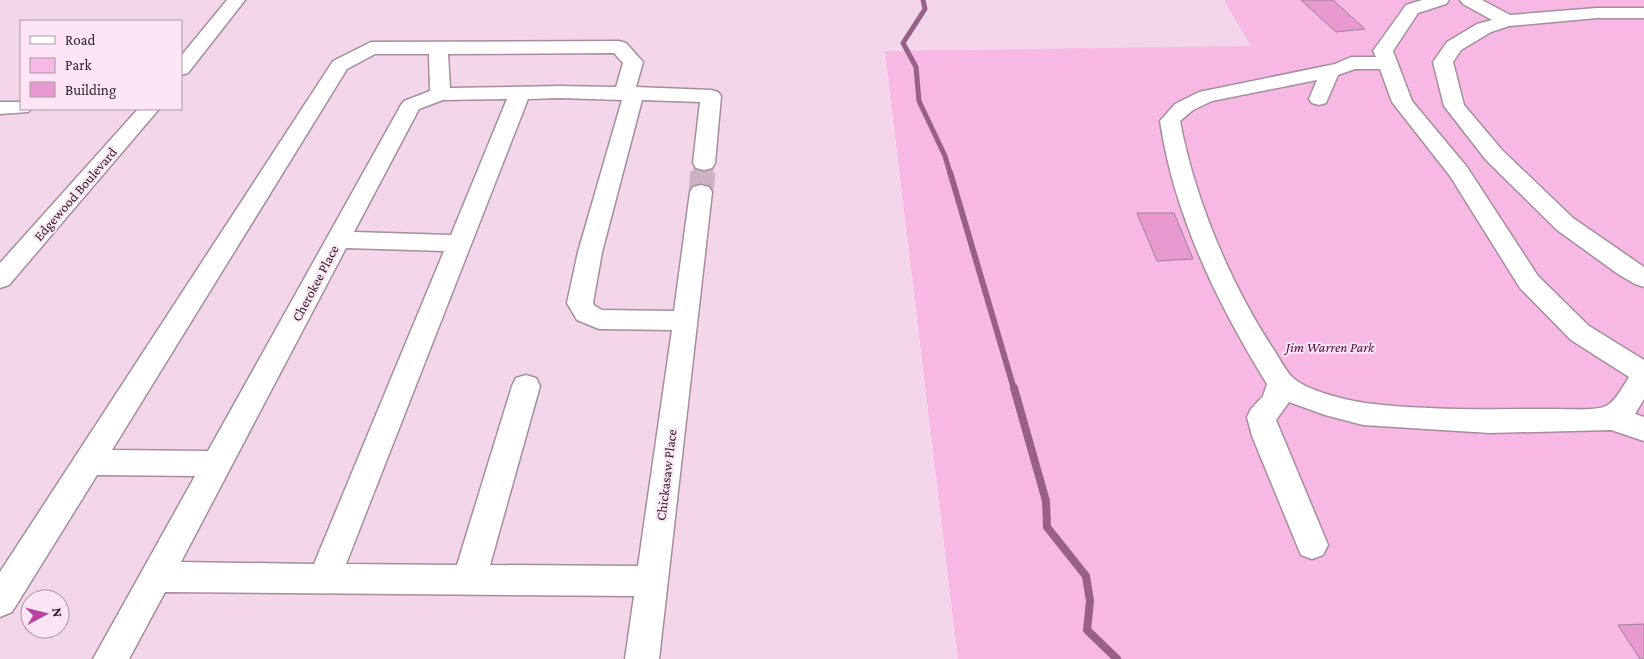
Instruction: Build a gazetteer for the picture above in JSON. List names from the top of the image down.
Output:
{
  "streets": {
    "street": ["Edgewood Boulevard", "Cherokee Place", "Chickasaw Place"]
  },
  "parks": ["Jim Warren Park"],
  "legend": ["Road", "Park", "Building"],
  "north": "right"
}
